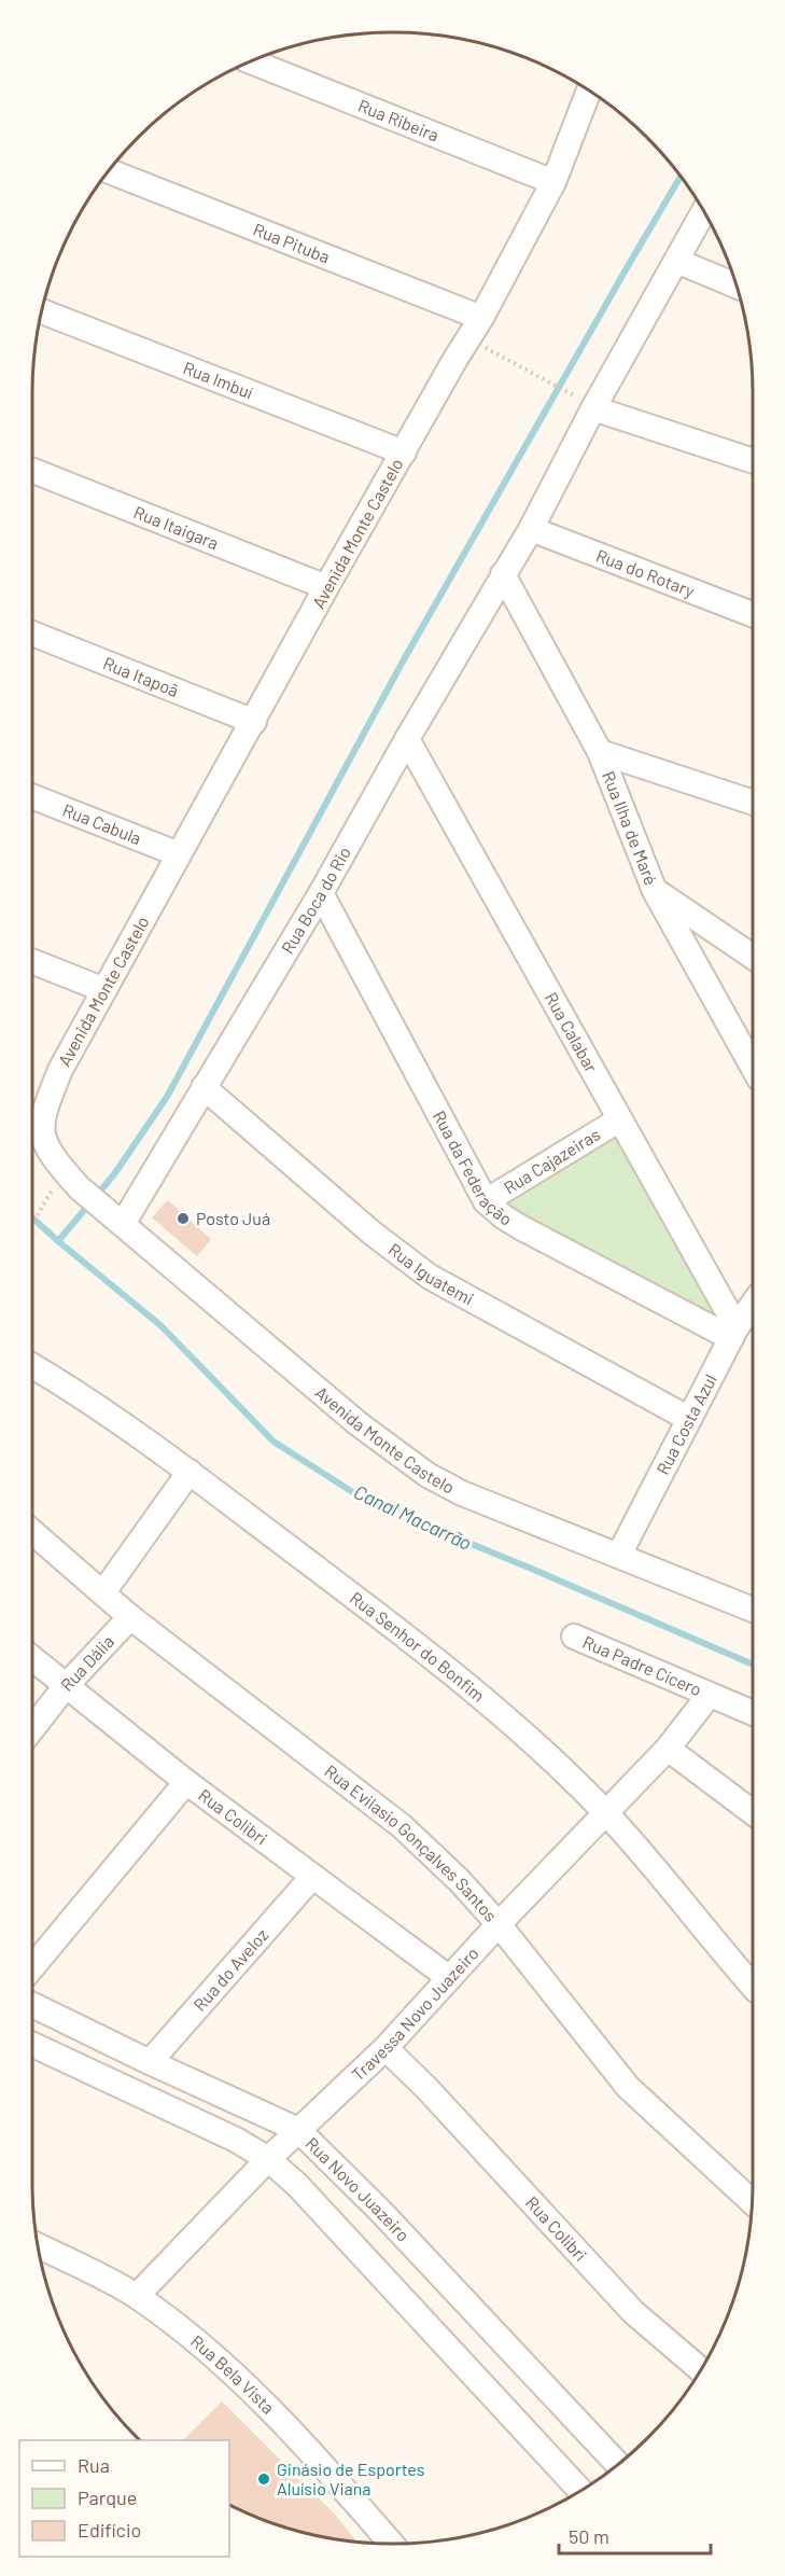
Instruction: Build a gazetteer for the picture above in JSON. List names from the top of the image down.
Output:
{
  "streets": {
    "street": [
      "Rua Ribeira",
      "Rua Pituba",
      "Rua Imbuí",
      "Rua Itaigara",
      "Avenida Monte Castelo",
      "Rua do Rotary",
      "Rua Itapoã",
      "Rua Cabula",
      "Rua Ilha de Maré",
      "Rua Boca do Rio",
      "Rua Calabar",
      "Rua Cajazeiras",
      "Rua da Federação",
      "Rua Iguatemi",
      "Rua Costa Azul",
      "Rua Senhor do Bonfim",
      "Rua Dália",
      "Rua Padre Cícero",
      "Rua Colibri",
      "Rua Evilasio Gonçalves Santos",
      "Rua do Aveloz",
      "Travessa Novo Juazeiro",
      "Rua Novo Juazeiro",
      "Rua Bela Vista"
    ]
  },
  "crossings": [
    ["Rua Ribeira", "Avenida Monte Castelo"],
    ["Rua Pituba", "Avenida Monte Castelo"],
    ["Rua Imbuí", "Avenida Monte Castelo"],
    ["Rua Itaigara", "Avenida Monte Castelo"],
    ["Avenida Monte Castelo", "Rua Itapoã"],
    ["Avenida Monte Castelo", "Rua Cabula"],
    ["Avenida Monte Castelo", "Rua Boca do Rio"],
    ["Avenida Monte Castelo", "Rua Costa Azul"],
    ["Rua do Rotary", "Rua Boca do Rio"],
    ["Rua Ilha de Maré", "Rua Boca do Rio"],
    ["Rua Boca do Rio", "Rua Calabar"],
    ["Rua Boca do Rio", "Rua da Federação"],
    ["Rua Boca do Rio", "Rua Iguatemi"],
    ["Rua Calabar", "Rua Cajazeiras"],
    ["Rua Calabar", "Rua da Federação"],
    ["Rua Calabar", "Rua Costa Azul"],
    ["Rua Cajazeiras", "Rua da Federação"],
    ["Rua da Federação", "Rua Costa Azul"],
    ["Rua Iguatemi", "Rua Costa Azul"],
    ["Rua Senhor do Bonfim", "Travessa Novo Juazeiro"],
    ["Rua Dália", "Rua Colibri"],
    ["Rua Dália", "Rua Evilasio Gonçalves Santos"],
    ["Rua Padre Cícero", "Travessa Novo Juazeiro"],
    ["Rua Colibri", "Rua do Aveloz"],
    ["Rua Colibri", "Travessa Novo Juazeiro"],
    ["Rua Evilasio Gonçalves Santos", "Travessa Novo Juazeiro"],
    ["Rua do Aveloz", "Rua Novo Juazeiro"],
    ["Travessa Novo Juazeiro", "Rua Novo Juazeiro"],
    ["Travessa Novo Juazeiro", "Rua Bela Vista"]
  ],
  "water": ["Canal Macarrão"],
  "places": ["Posto Juá", "Ginásio de Esportes Aluísio Viana"],
  "legend": ["Rua", "Parque", "Edifício"],
  "scale_bar": "50 m"
}
